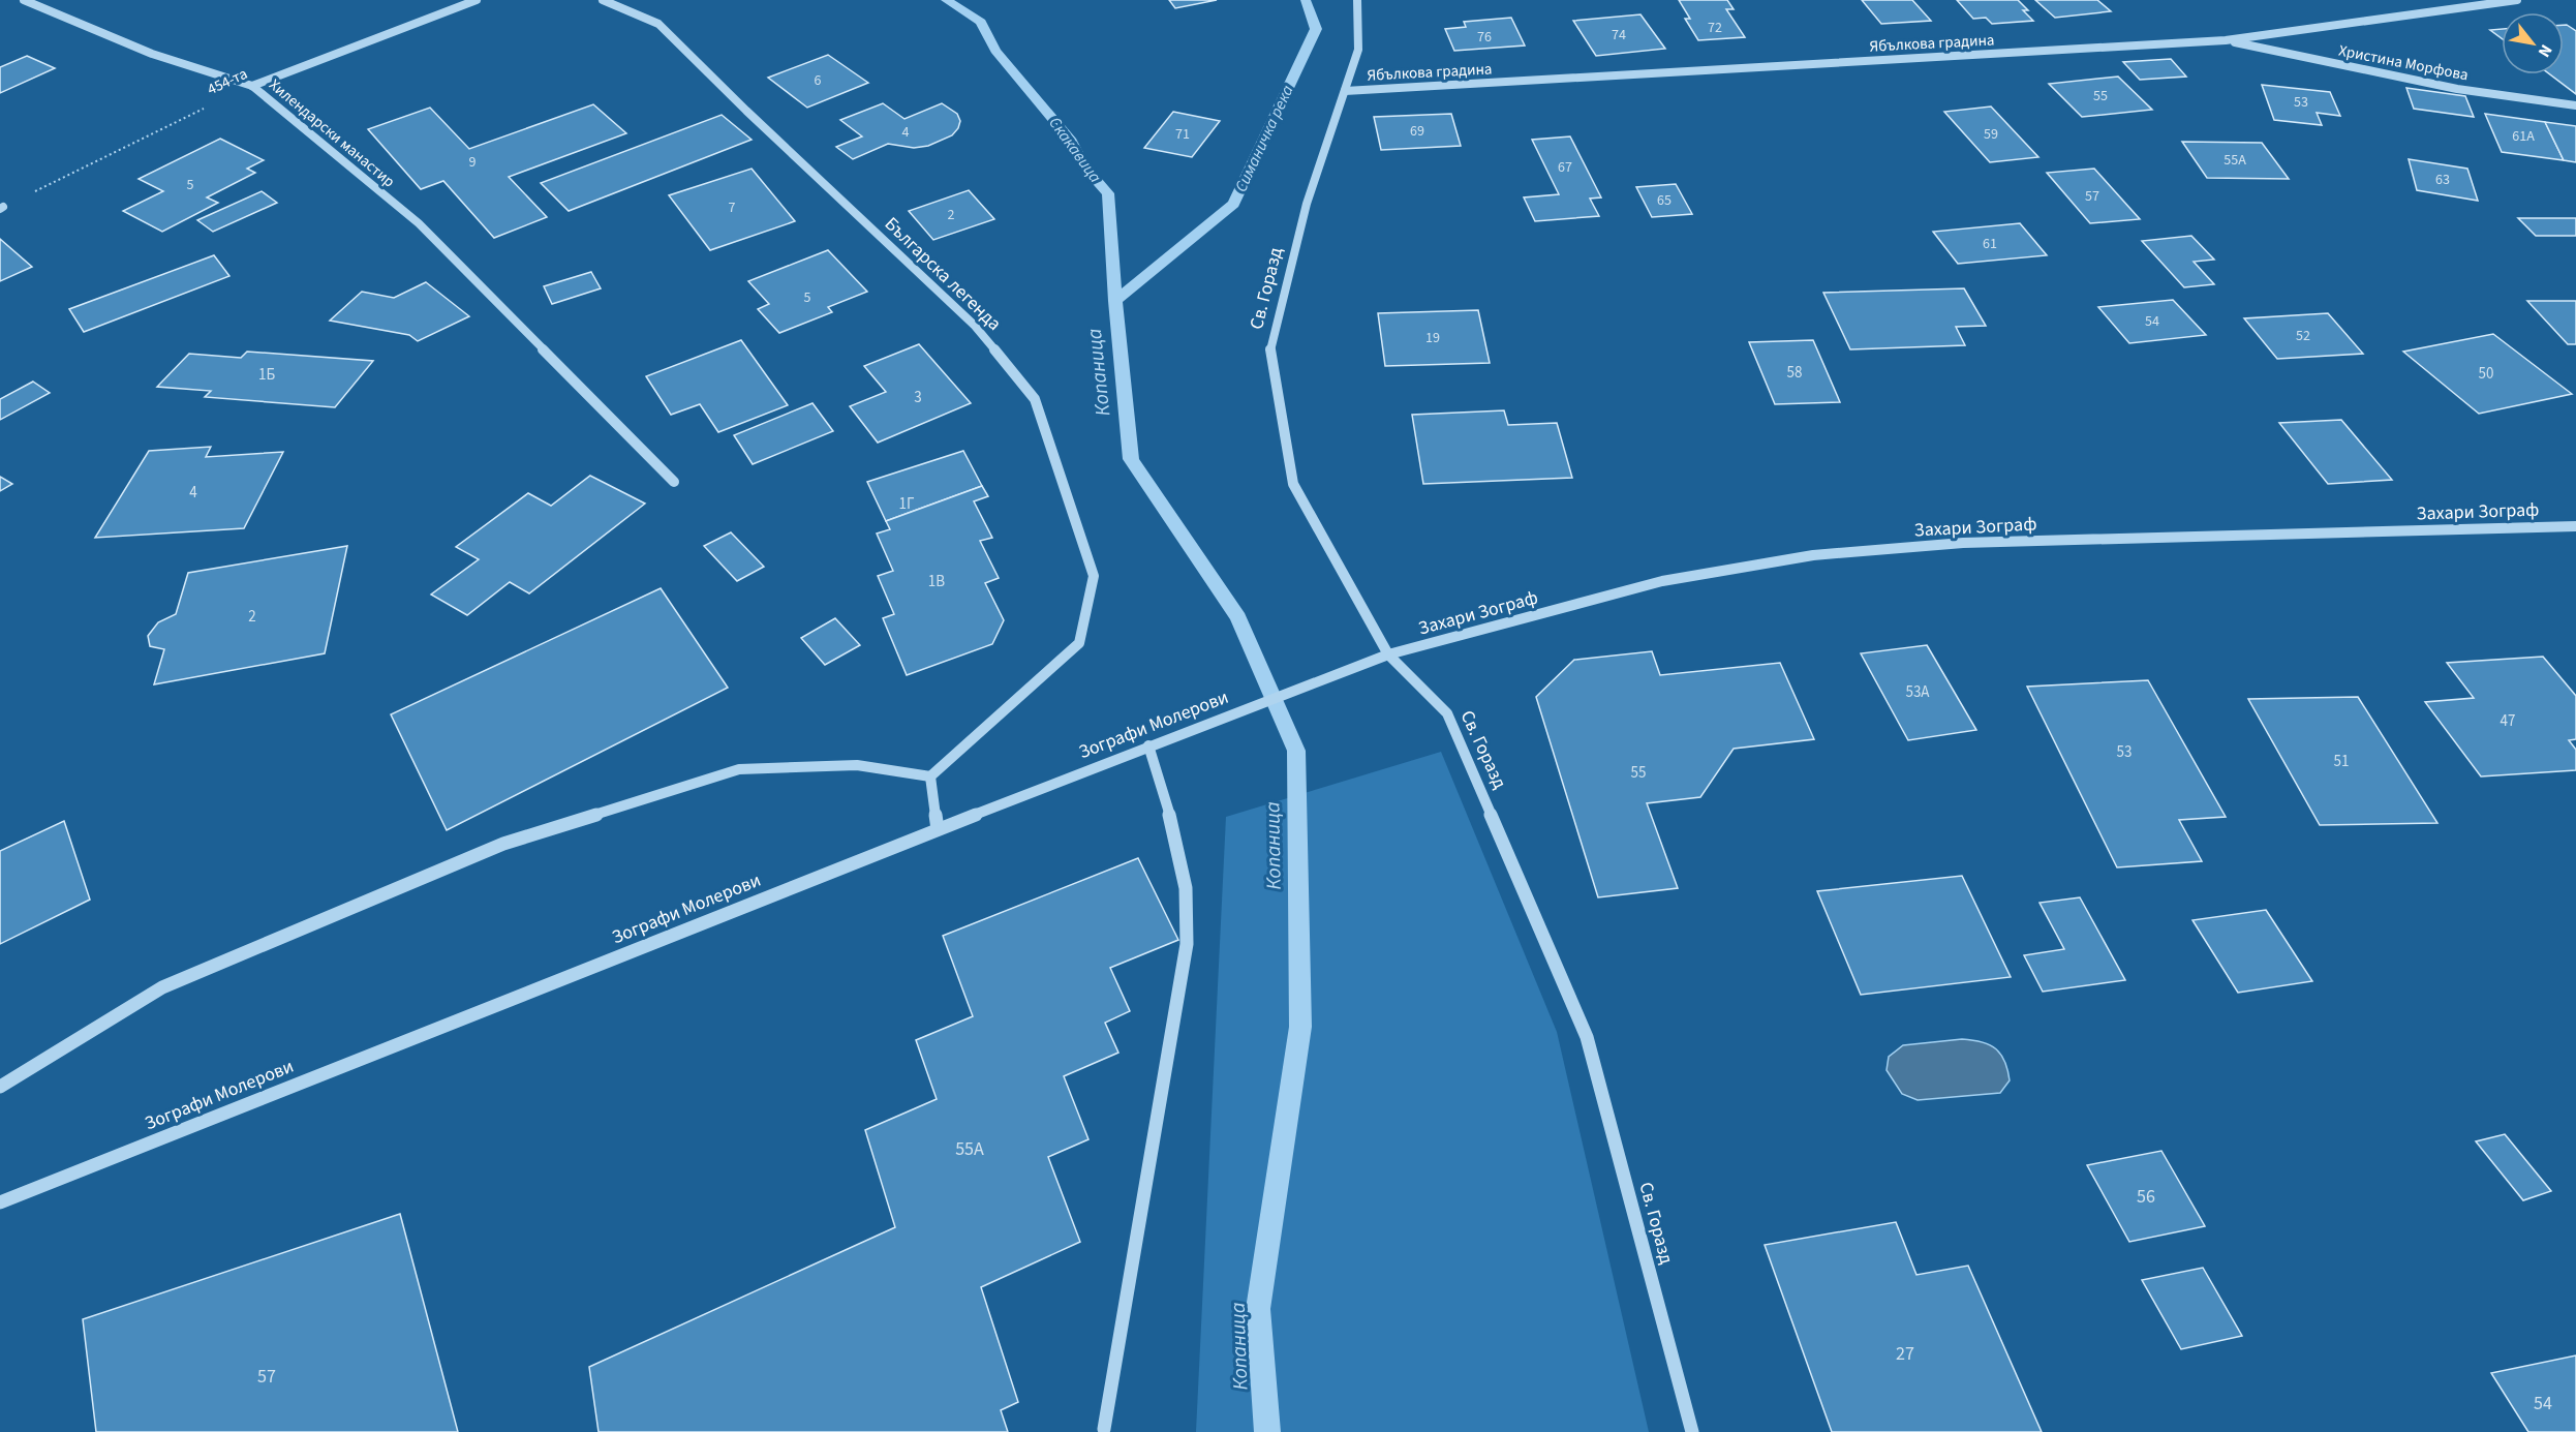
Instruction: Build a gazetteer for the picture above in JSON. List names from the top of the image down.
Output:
{
  "streets": {
    "street": [
      "Ябълкова градина",
      "Христина Морфова",
      "454-та",
      "Хилендарски манастир",
      "Българска легенда",
      "Св. Горазд",
      "Захари Зограф",
      "Зографи Молерови"
    ]
  },
  "crossings": [
    ["Ябълкова градина", "Христина Морфова"],
    ["Ябълкова градина", "Св. Горазд"],
    ["454-та", "Хилендарски манастир"],
    ["Св. Горазд", "Захари Зограф"],
    ["Св. Горазд", "Зографи Молерови"],
    ["Захари Зограф", "Зографи Молерови"]
  ],
  "water": ["Симаничка река", "Скакавица", "Копаница"],
  "house_numbers": [
    "72",
    "74",
    "76",
    "6",
    "55",
    "53",
    "69",
    "4",
    "71",
    "59",
    "61А",
    "55А",
    "9",
    "67",
    "63",
    "5",
    "57",
    "65",
    "7",
    "2",
    "61",
    "5",
    "54",
    "52",
    "19",
    "58",
    "50",
    "1Б",
    "3",
    "4",
    "1Г",
    "1В",
    "2",
    "53А",
    "47",
    "53",
    "51",
    "55",
    "55А",
    "56",
    "27",
    "57",
    "54"
  ],
  "north": "bottom right"
}
